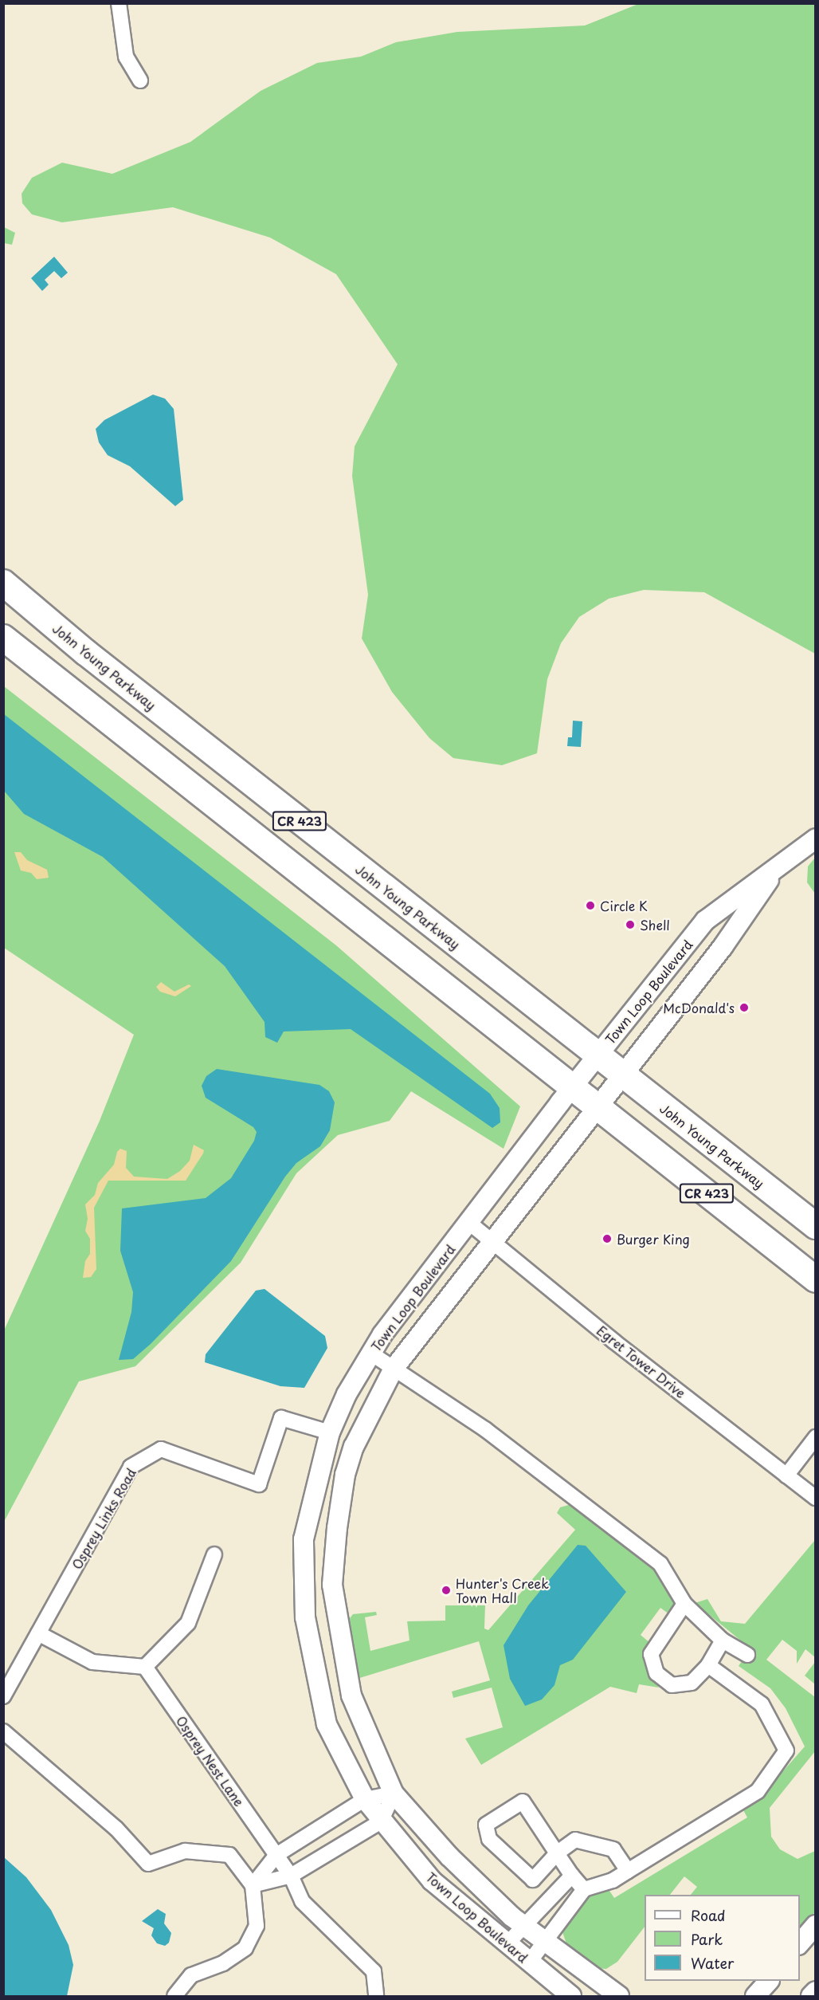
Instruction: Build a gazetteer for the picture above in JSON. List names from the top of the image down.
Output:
{
  "streets": {
    "highway": ["John Young Parkway", "CR 423"],
    "street": [
      "Town Loop Boulevard",
      "Egret Tower Drive",
      "Osprey Links Road",
      "Osprey Nest Lane"
    ]
  },
  "crossings": [
    ["John Young Parkway", "Town Loop Boulevard"],
    ["CR 423", "Town Loop Boulevard"],
    ["Town Loop Boulevard", "Egret Tower Drive"],
    ["Town Loop Boulevard", "Osprey Links Road"]
  ],
  "places": [
    "Circle K",
    "Shell",
    "McDonald's",
    "Burger King",
    "Hunter's Creek Town Hall"
  ],
  "legend": ["Road", "Park", "Water"]
}
